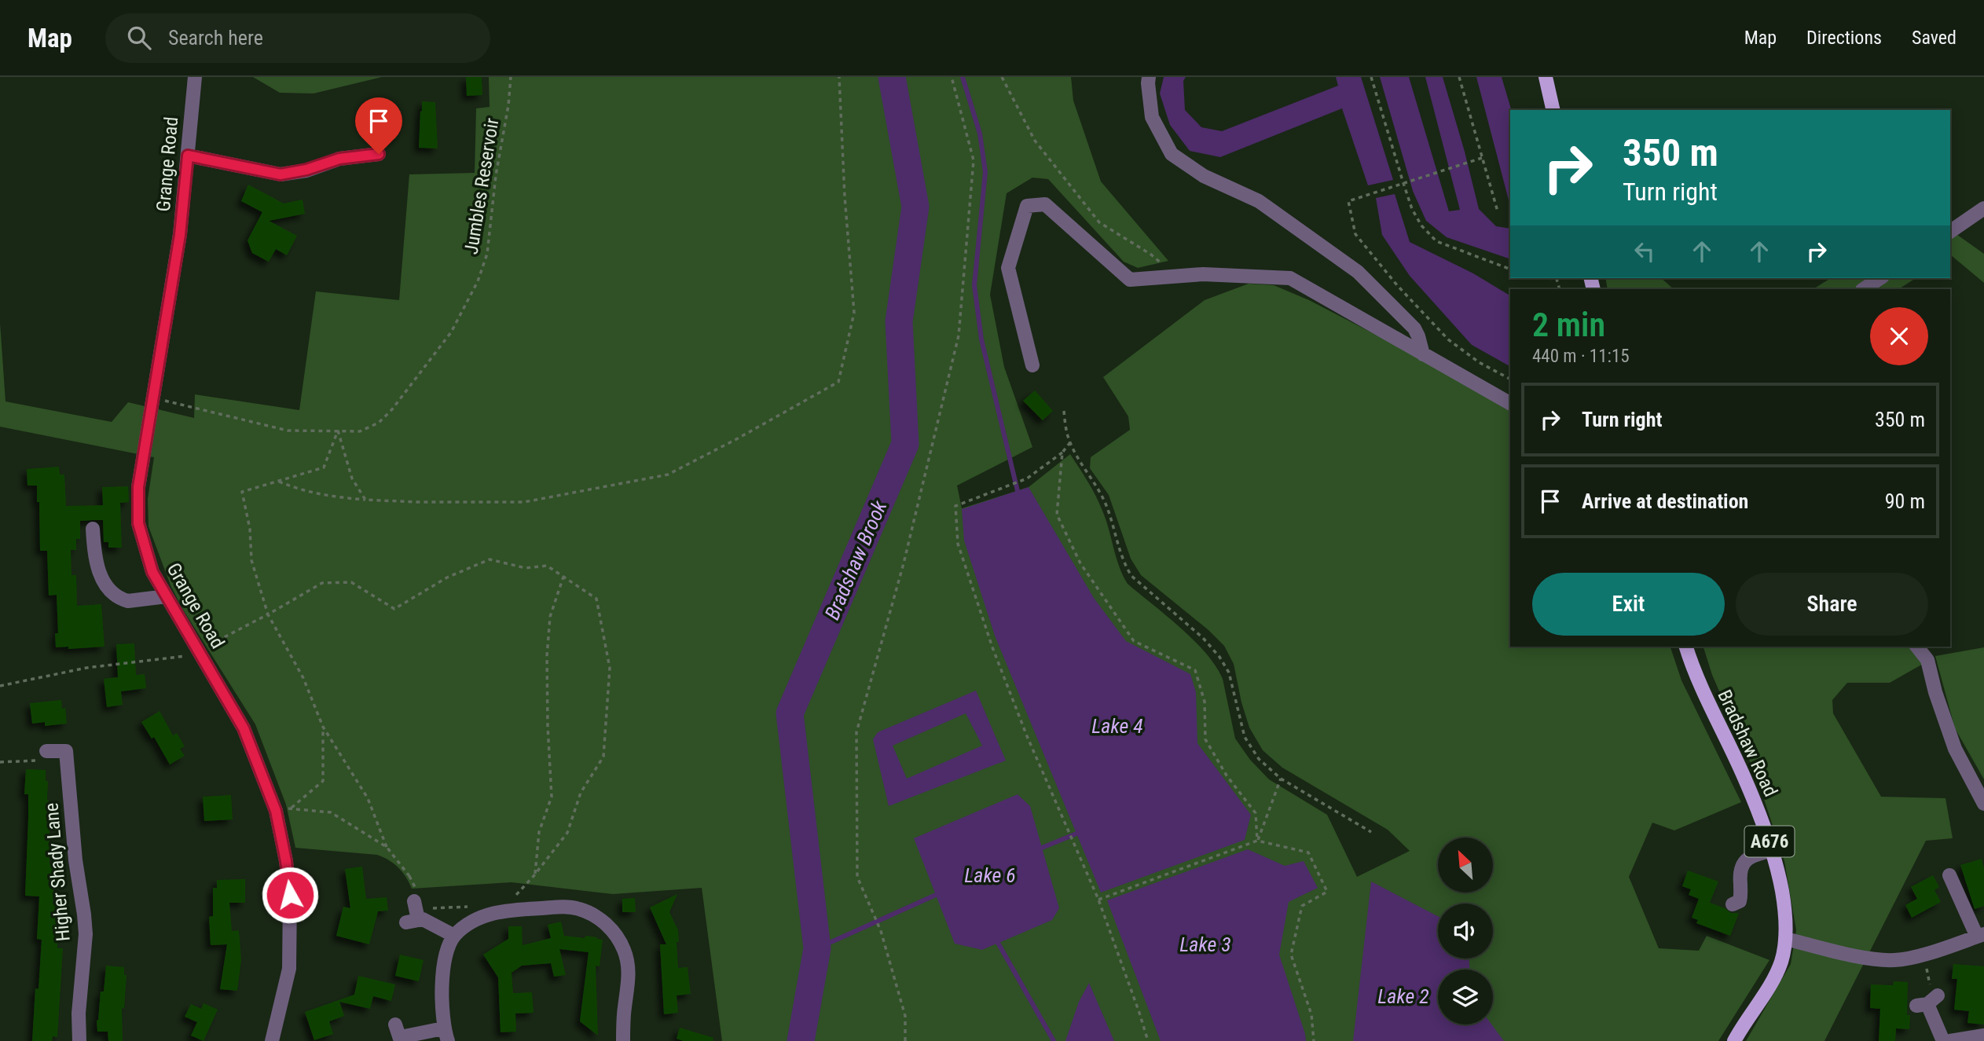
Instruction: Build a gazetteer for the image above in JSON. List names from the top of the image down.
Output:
{
  "streets": {
    "main road": ["Bradshaw Road", "A676"],
    "street": ["Grange Road", "Higher Shady Lane"],
    "path": ["Jumbles Reservoir"]
  },
  "crossings": [
    ["Grange Road", "Jumbles Reservoir"]
  ],
  "water": [
    "Bradshaw Brook",
    "Lake 4",
    "Lake 6",
    "Lake 3",
    "Lake 2"
  ],
  "north": "top left",
  "page": {
    "header": "Map",
    "search": "Search here",
    "nav": ["Map", "Directions", "Saved"],
    "turn": ["350 m", "Turn right"],
    "heading": ["2 min", "440 m · 11:15"],
    "list": [
      {
        "name": "Turn right",
        "value": "350 m"
      },
      {
        "name": "Arrive at destination",
        "value": "90 m"
      }
    ],
    "buttons": ["Exit", "Share"]
  }
}
